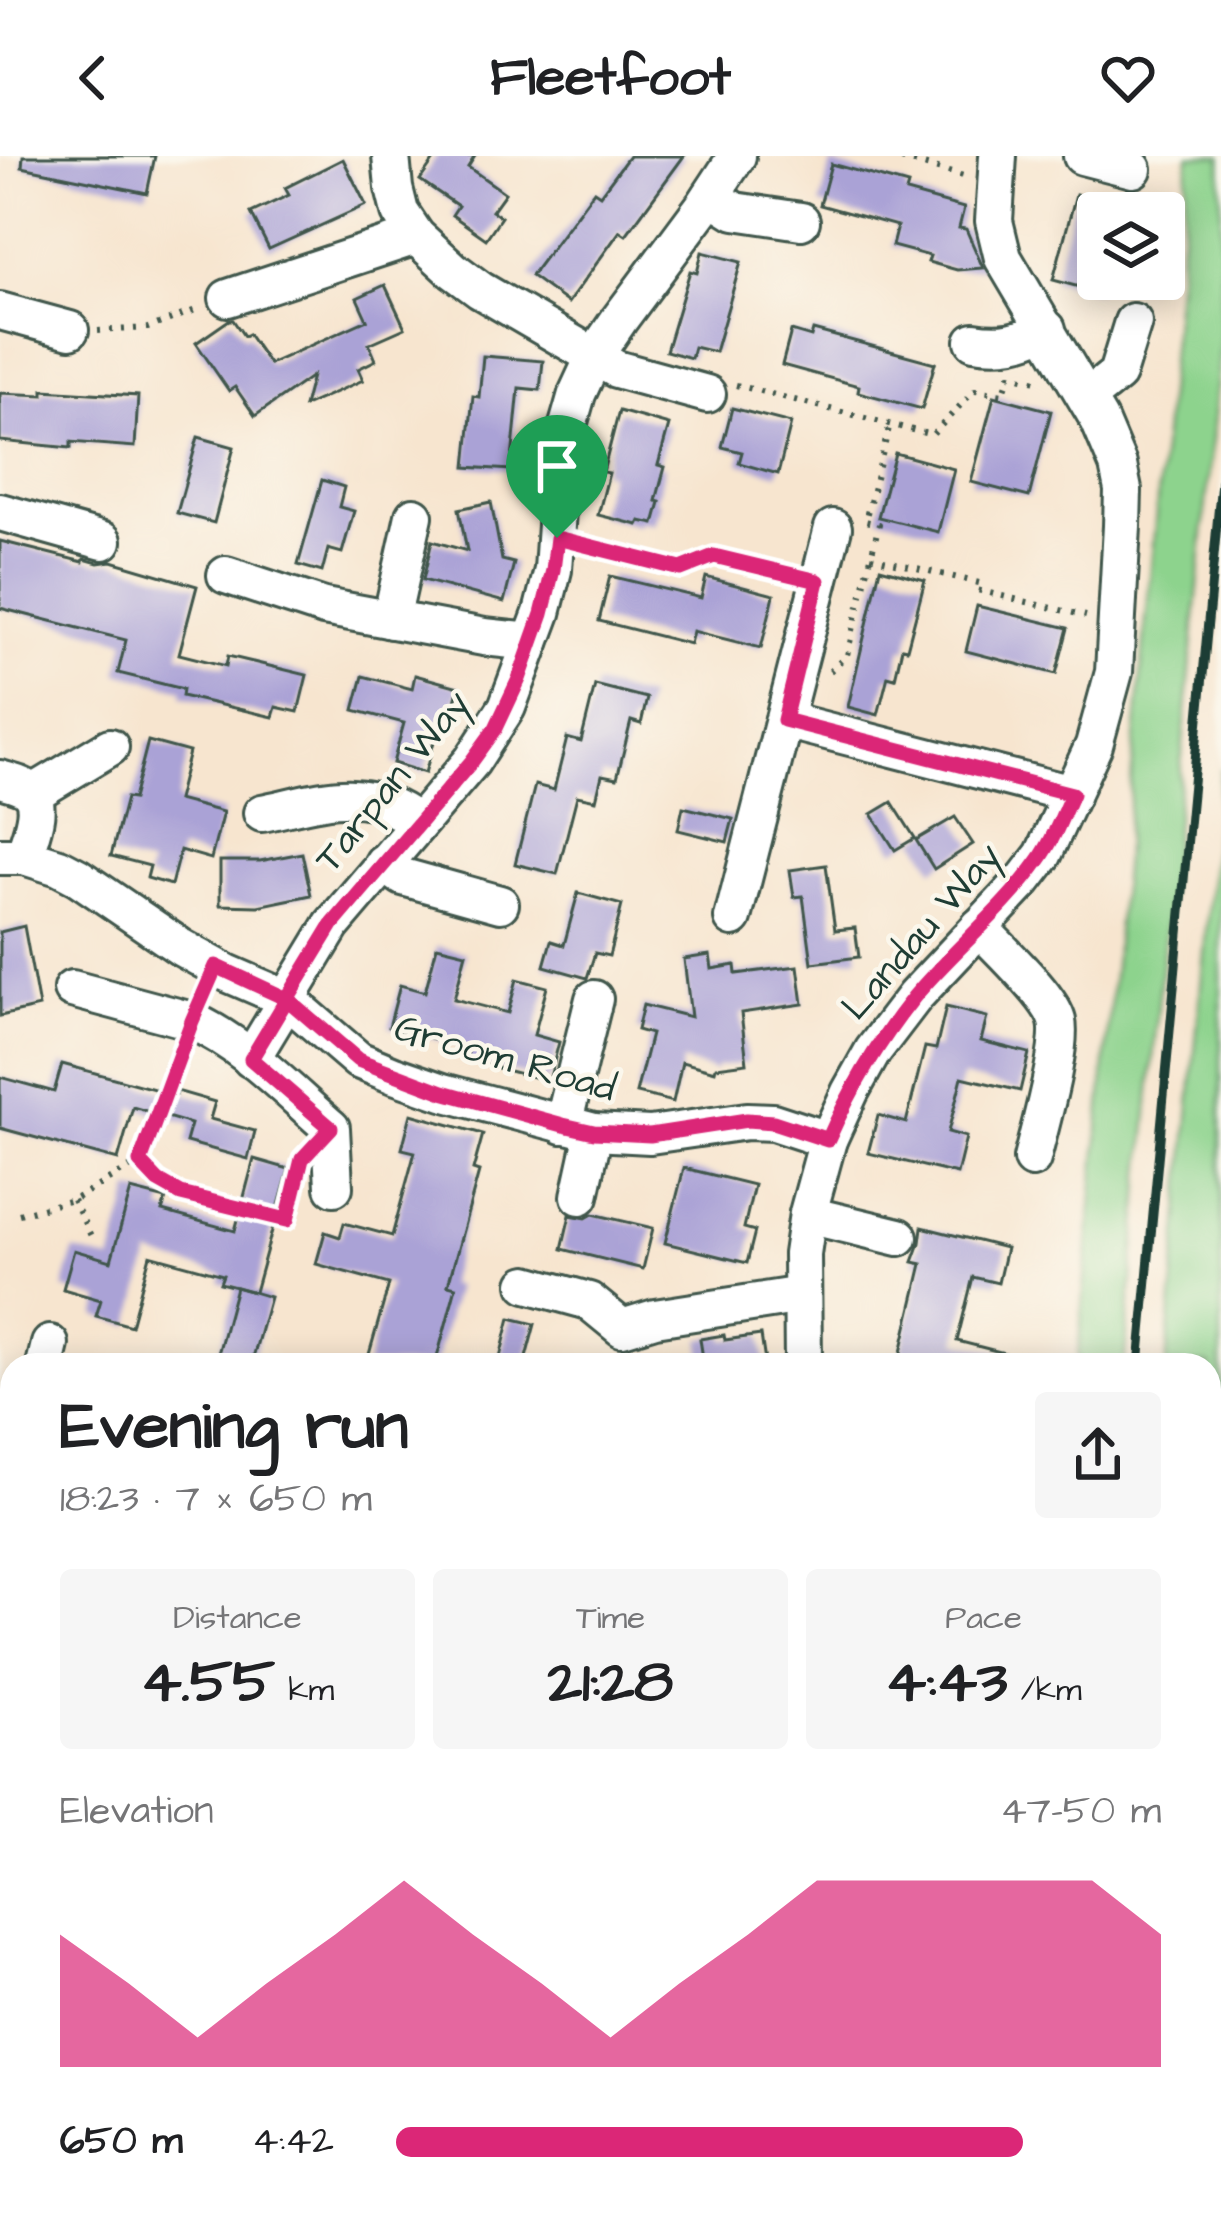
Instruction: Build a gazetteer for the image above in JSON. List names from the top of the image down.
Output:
{
  "streets": {
    "street": ["Tarpan Way", "Landau Way", "Groom Road"]
  },
  "crossings": [
    ["Tarpan Way", "Groom Road"],
    ["Landau Way", "Groom Road"]
  ],
  "page": {
    "header": "Fleetfoot",
    "heading": ["Evening run", "18:23 · 7 × 650 m"],
    "stats": [
      ["Distance", "4.55 km"],
      ["Time", "21:28"],
      ["Pace", "4:43 /km"]
    ],
    "chart": ["Elevation", "47–50 m"],
    "list": [
      {
        "name": "650 m",
        "note": "4:42"
      }
    ]
  }
}
